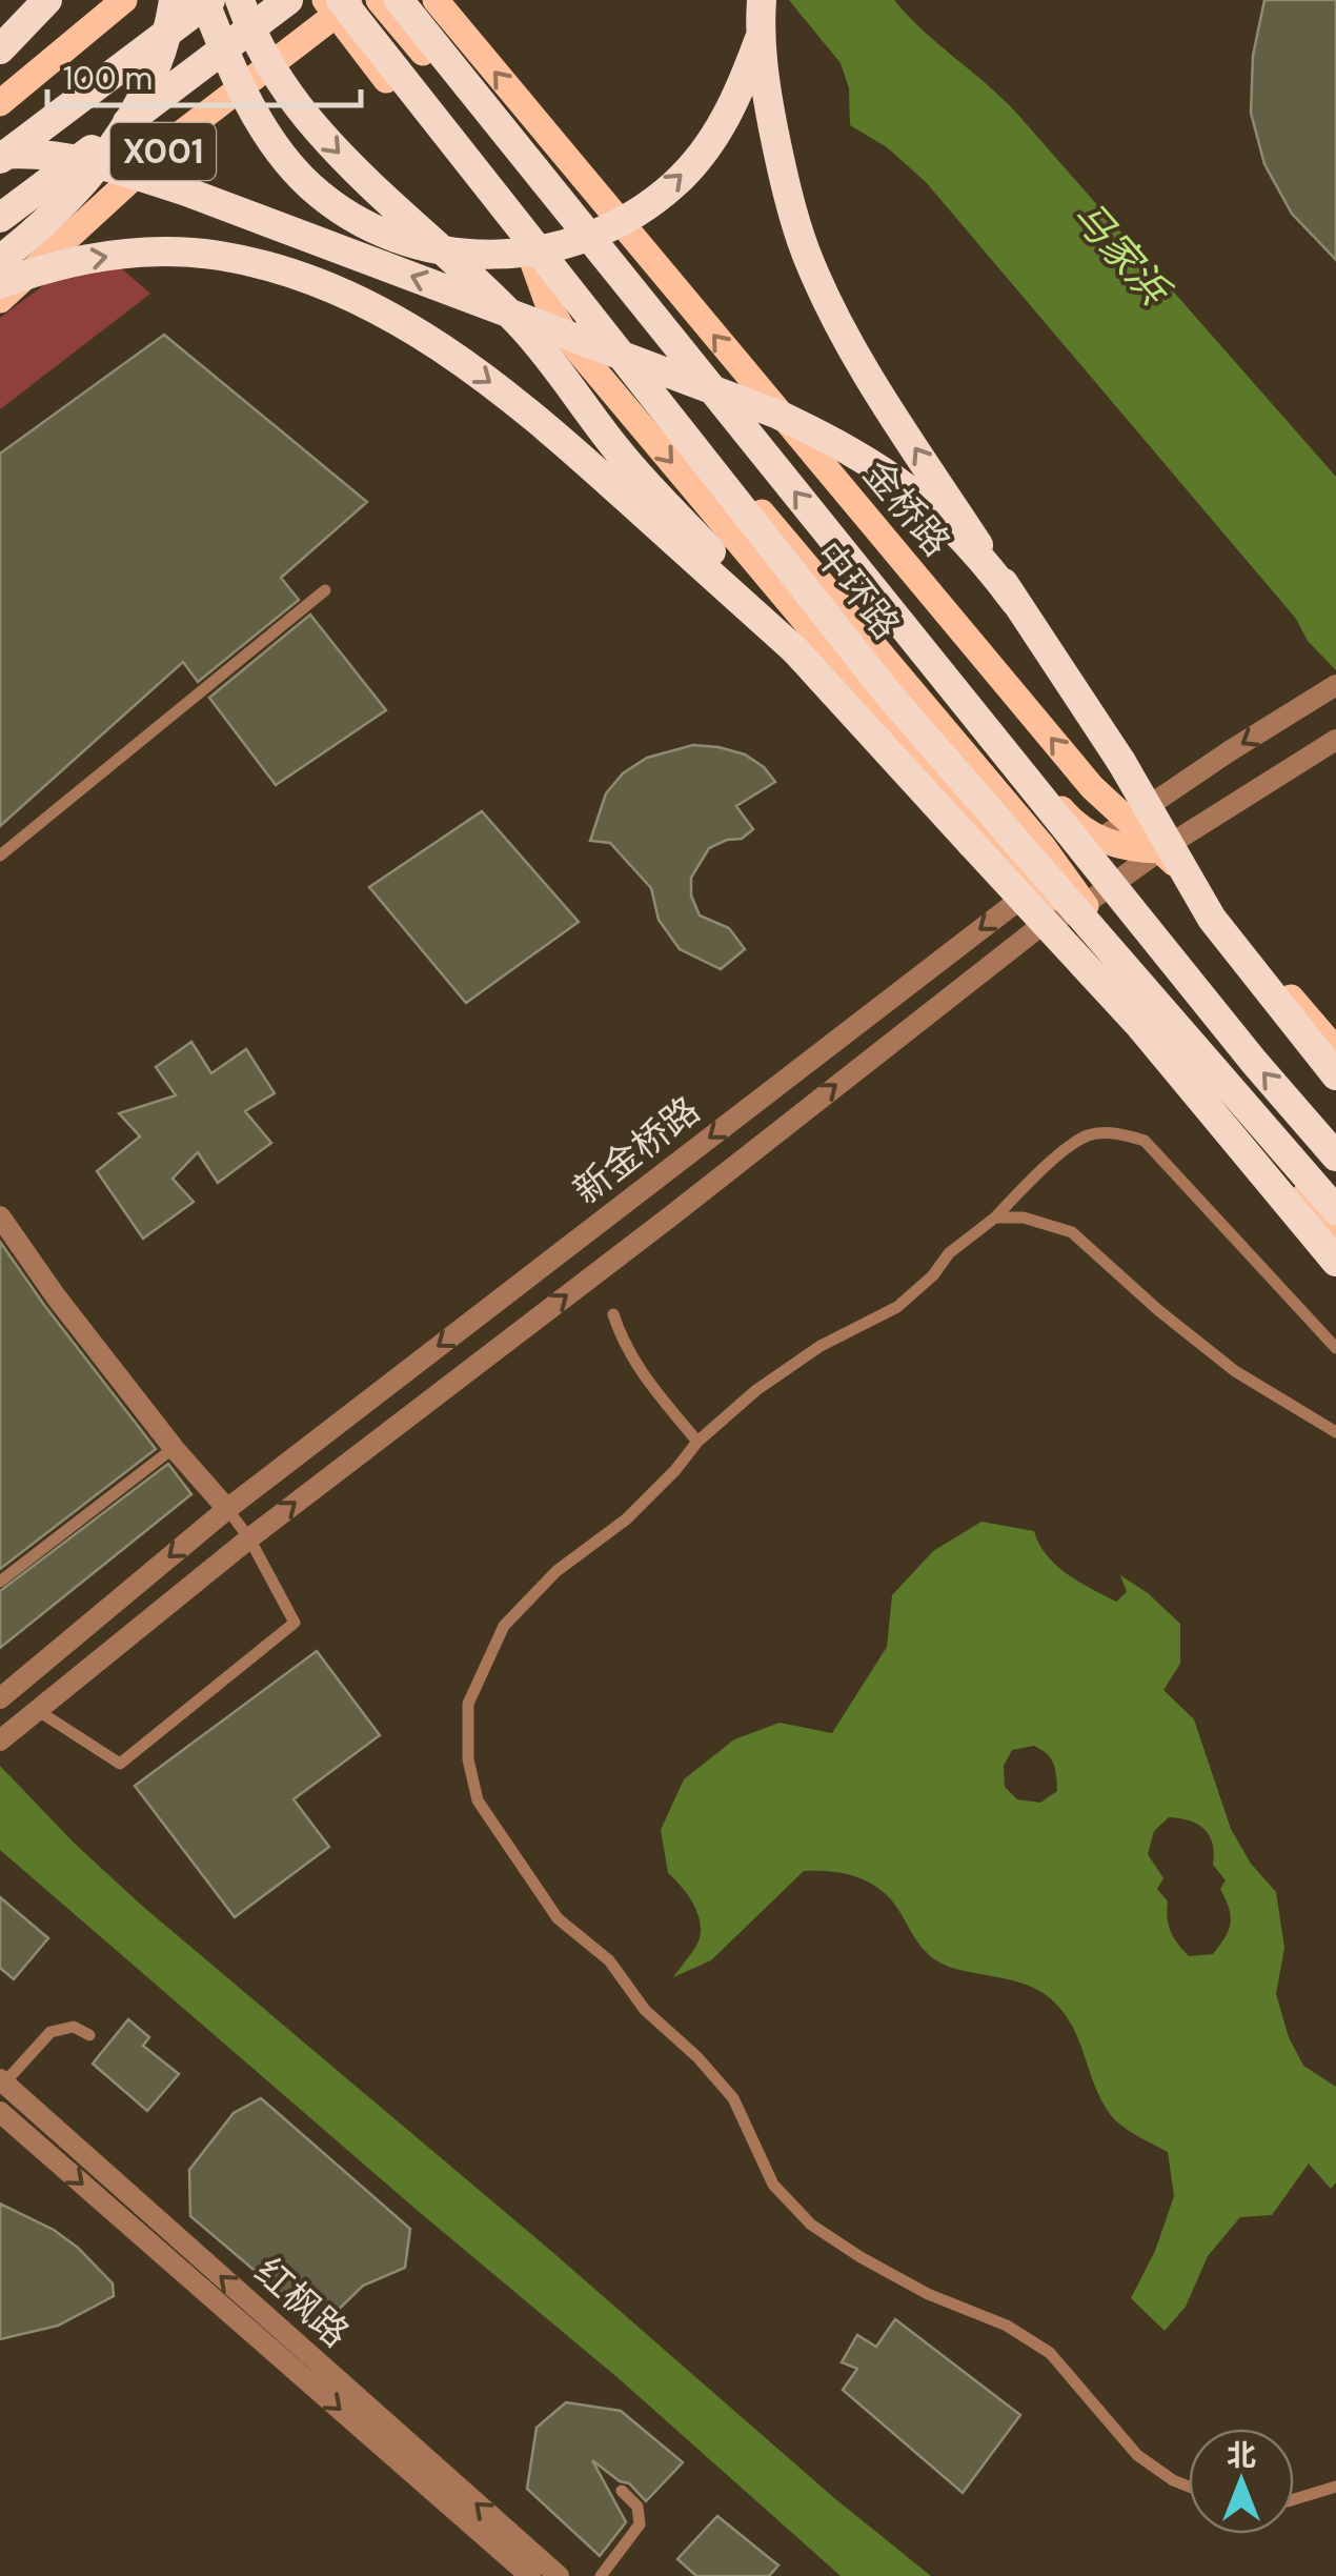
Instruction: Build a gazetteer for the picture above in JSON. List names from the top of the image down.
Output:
{
  "streets": {
    "highway": ["X001", "中环路"],
    "main road": ["金桥路"],
    "street": ["新金桥路", "红枫路"]
  },
  "crossings": [
    ["X001", "中环路"],
    ["金桥路", "新金桥路"]
  ],
  "water": ["马家浜"],
  "scale_bar": "100 m",
  "north": "top"
}
